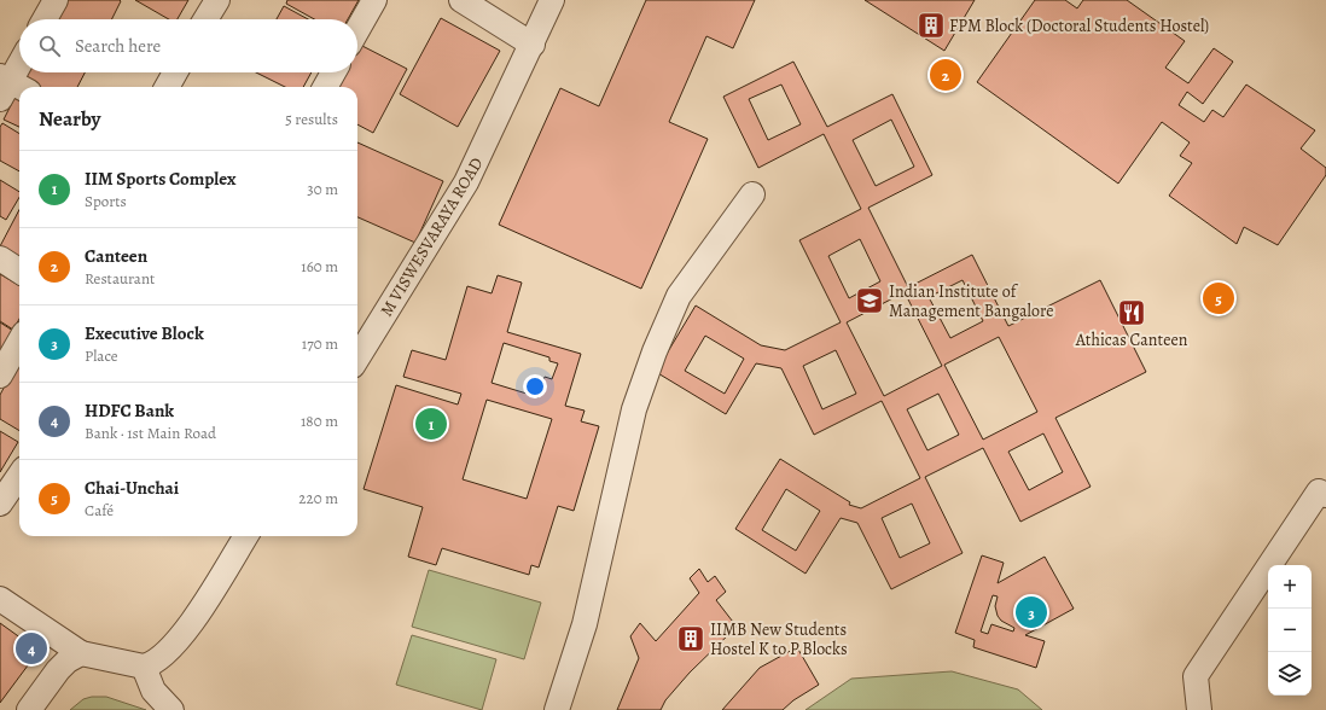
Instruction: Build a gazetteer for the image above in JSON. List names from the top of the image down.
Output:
{
  "streets": {
    "street": ["M VISWESVARAYA ROAD"]
  },
  "places": {
    "building": ["FPM Block (Doctoral Students Hostel)", "IIMB New Students Hostel K to P Blocks"],
    "school or university": ["Indian Institute of Management Bangalore"],
    "restaurant": ["Athicas Canteen"]
  },
  "page": {
    "search": "Search here",
    "pins": [
      "2",
      "5",
      "1",
      "3",
      "4"
    ],
    "heading": ["Nearby", "5 results"],
    "list": [
      {
        "mark": "1",
        "name": "IIM Sports Complex",
        "note": "Sports",
        "value": "30 m"
      },
      {
        "mark": "2",
        "name": "Canteen",
        "note": "Restaurant",
        "value": "160 m"
      },
      {
        "mark": "3",
        "name": "Executive Block",
        "note": "Place",
        "value": "170 m"
      },
      {
        "mark": "4",
        "name": "HDFC Bank",
        "note": "Bank · 1st Main Road",
        "value": "180 m"
      },
      {
        "mark": "5",
        "name": "Chai-Unchai",
        "note": "Café",
        "value": "220 m"
      }
    ],
    "map_buttons": ["+", "−"]
  }
}
